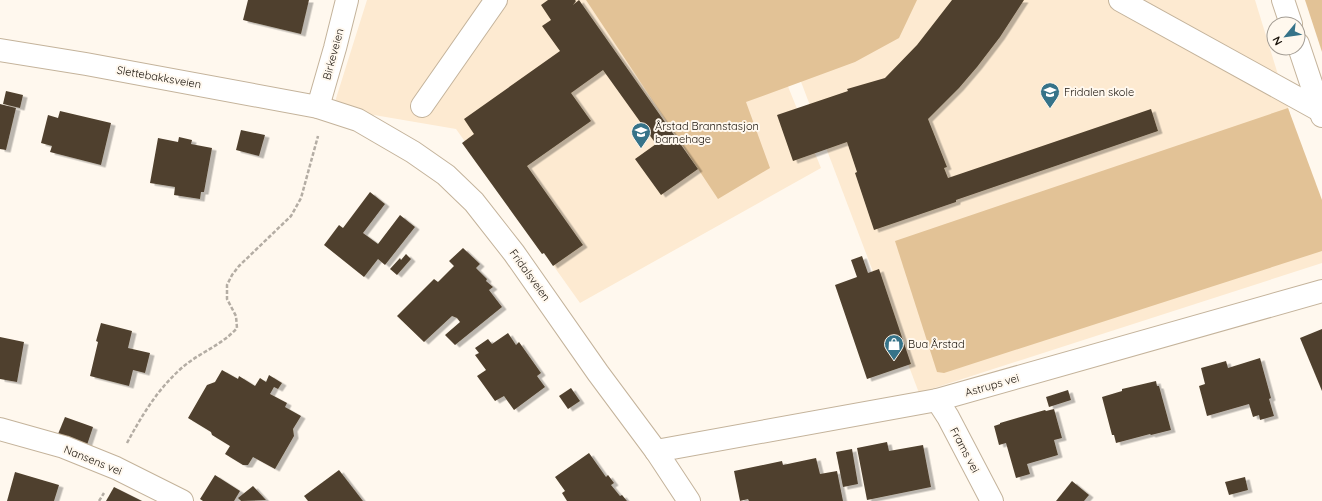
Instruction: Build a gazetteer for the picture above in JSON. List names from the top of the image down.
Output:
{
  "streets": {
    "street": [
      "Birkeveien",
      "Slettebakksveien",
      "Fridalsveien",
      "Astrups vei",
      "Frams vei",
      "Nansens vei"
    ]
  },
  "crossings": [
    ["Birkeveien", "Slettebakksveien"],
    ["Birkeveien", "Fridalsveien"],
    ["Slettebakksveien", "Fridalsveien"],
    ["Fridalsveien", "Astrups vei"],
    ["Astrups vei", "Frams vei"]
  ],
  "places": {
    "school or university": ["Fridalen skole", "Årstad Brannstasjon barnehage"],
    "shop": ["Bua Årstad"]
  },
  "north": "bottom left"
}
